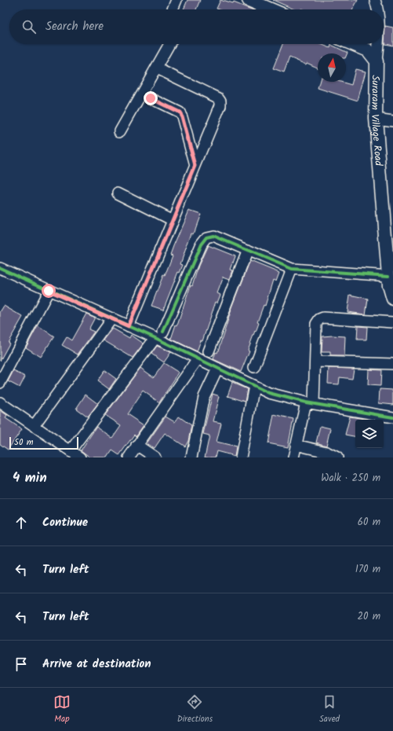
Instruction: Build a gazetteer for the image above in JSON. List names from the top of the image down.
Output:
{
  "streets": {
    "main road": ["Suraram Village Road"]
  },
  "scale_bar": "50 m",
  "north": "top",
  "page": {
    "search": "Search here",
    "scale": "50 m",
    "heading": ["4 min", "Walk · 250 m"],
    "list": [
      ["Continue", "60 m"],
      ["Turn left", "170 m"],
      ["Turn left", "20 m"],
      "Arrive at destination"
    ],
    "nav": ["Map", "Directions", "Saved"]
  }
}
